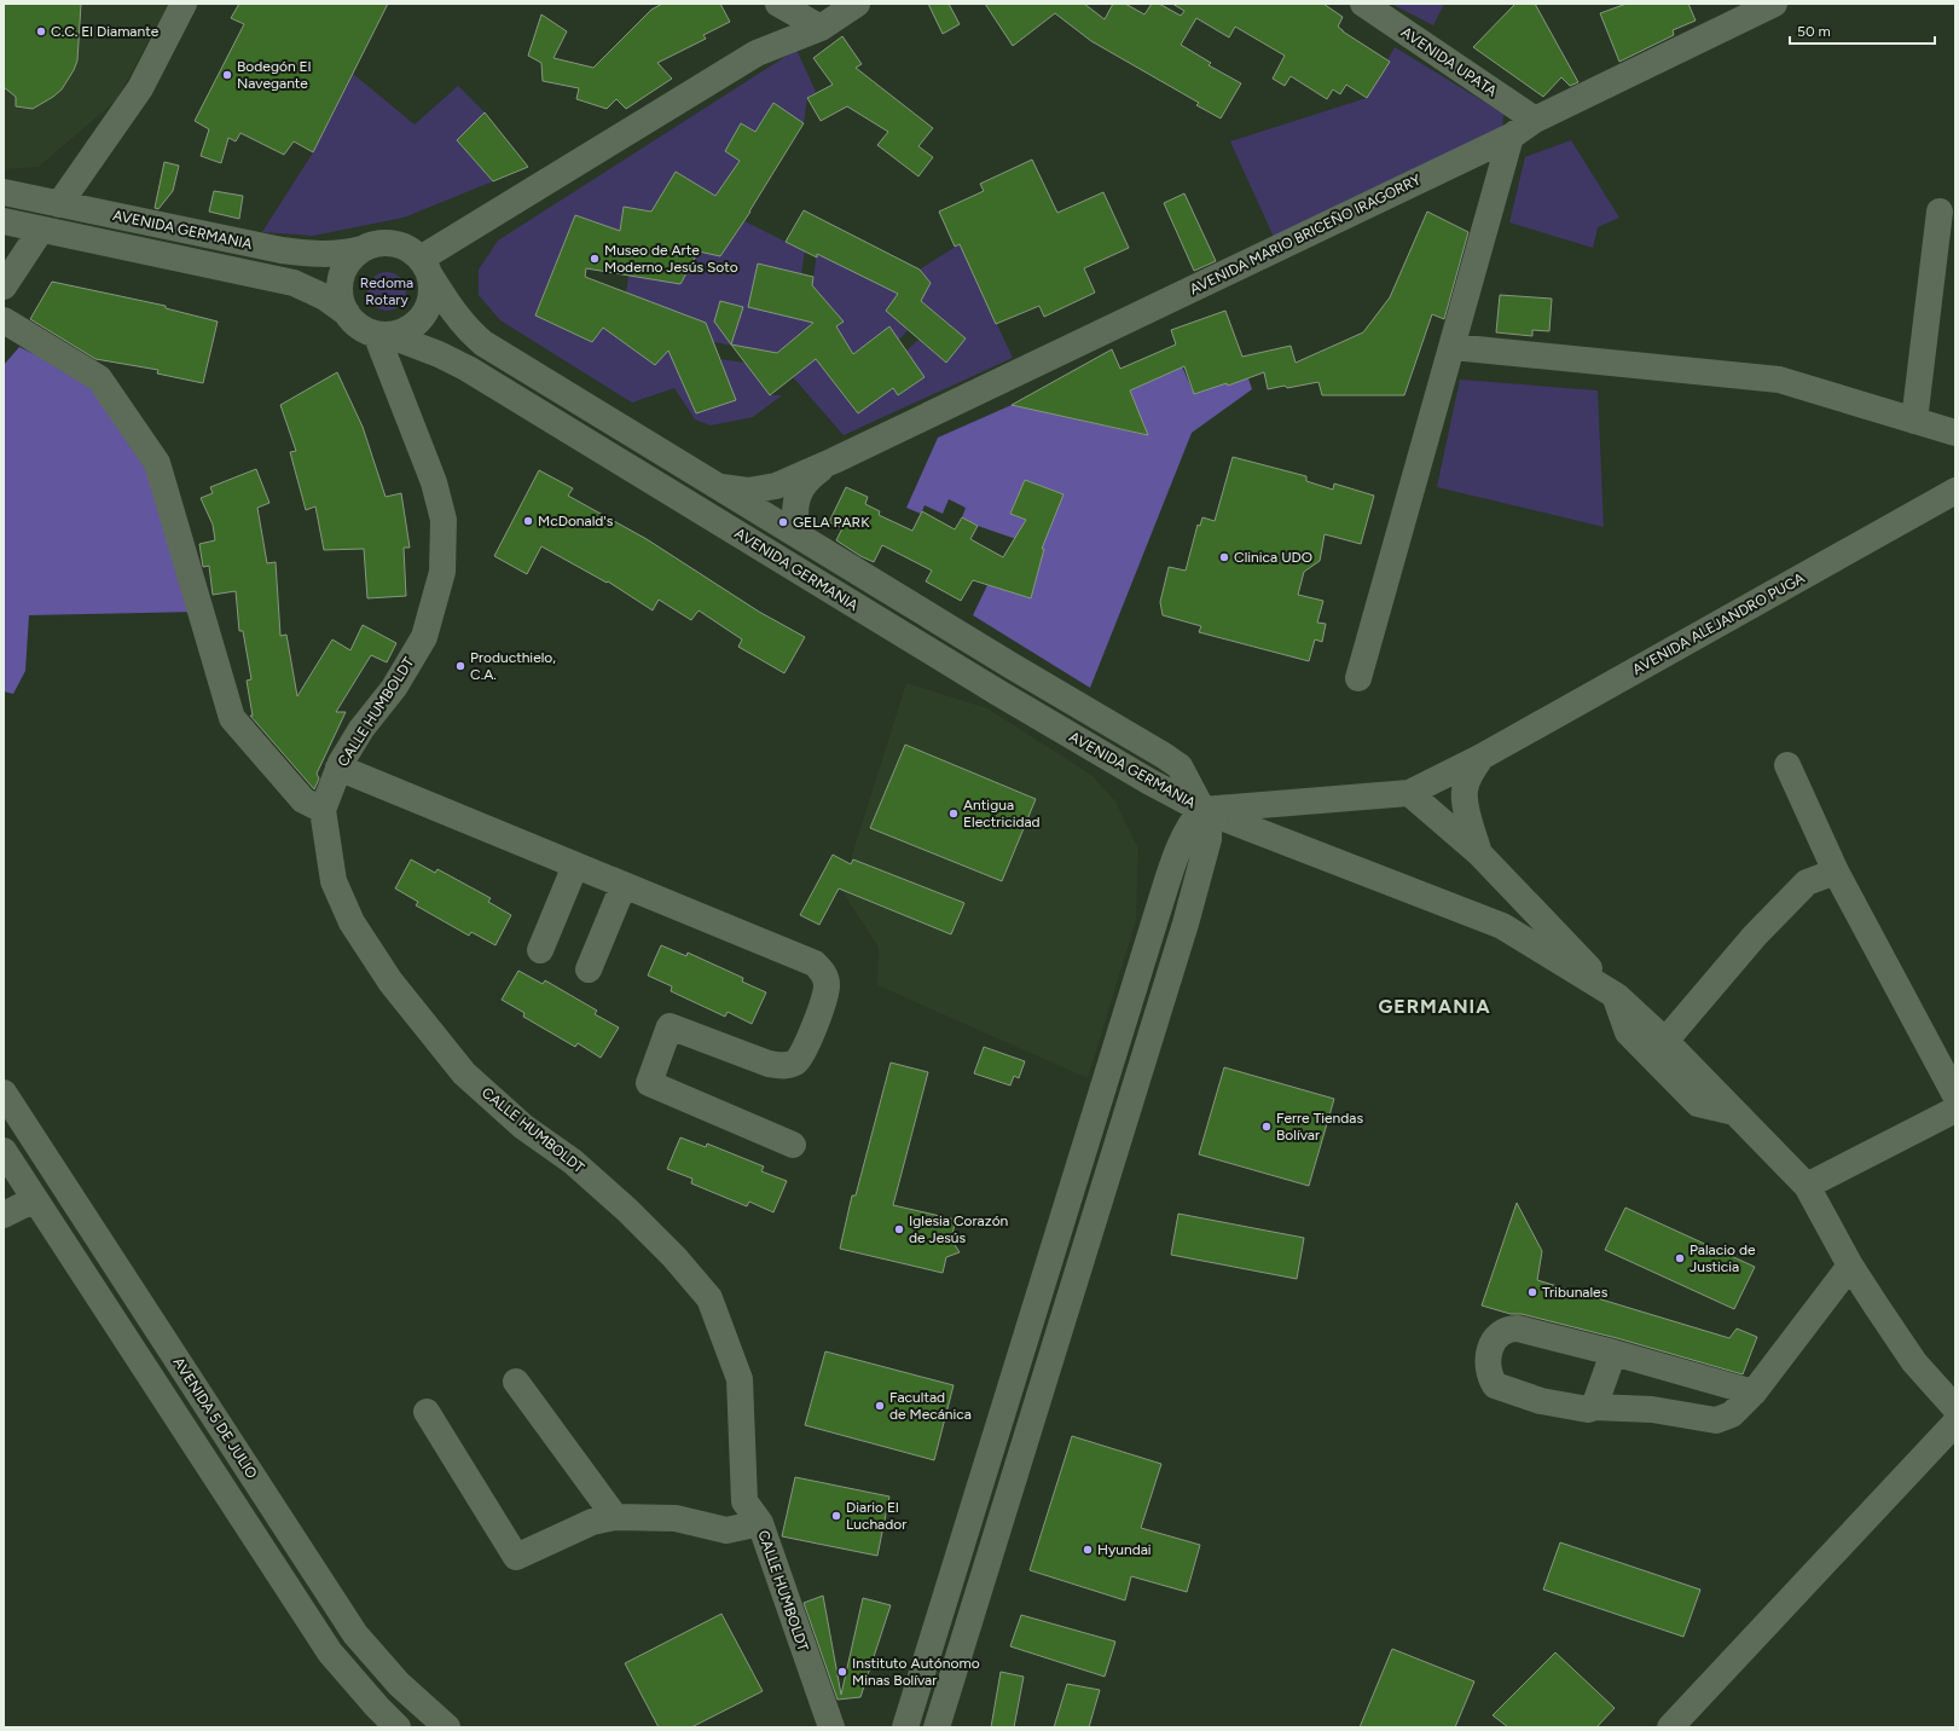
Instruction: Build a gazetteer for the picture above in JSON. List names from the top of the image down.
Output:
{
  "streets": {
    "street": [
      "AVENIDA UPATA",
      "AVENIDA GERMANIA",
      "AVENIDA MARIO BRICEÑO IRAGORRY",
      "AVENIDA ALEJANDRO PUGA",
      "CALLE HUMBOLDT",
      "AVENIDA 5 DE JULIO"
    ]
  },
  "crossings": [
    ["AVENIDA UPATA", "AVENIDA MARIO BRICEÑO IRAGORRY"],
    ["AVENIDA GERMANIA", "AVENIDA MARIO BRICEÑO IRAGORRY"],
    ["AVENIDA GERMANIA", "CALLE HUMBOLDT"]
  ],
  "districts": ["GERMANIA"],
  "parks": ["Redoma Rotary"],
  "places": [
    "C.C. El Diamante",
    "Bodegón El Navegante",
    "Museo de Arte Moderno Jesús Soto",
    "McDonald's",
    "GELA PARK",
    "Clinica UDO",
    "Producthielo, C.A.",
    "Antigua Electricidad",
    "Ferre Tiendas Bolívar",
    "Iglesia Corazón de Jesús",
    "Palacio de Justicia",
    "Tribunales",
    "Facultad de Mecánica",
    "Diario El Luchador",
    "Hyundai",
    "Instituto Autónomo Minas Bolívar"
  ],
  "scale_bar": "50 m"
}
